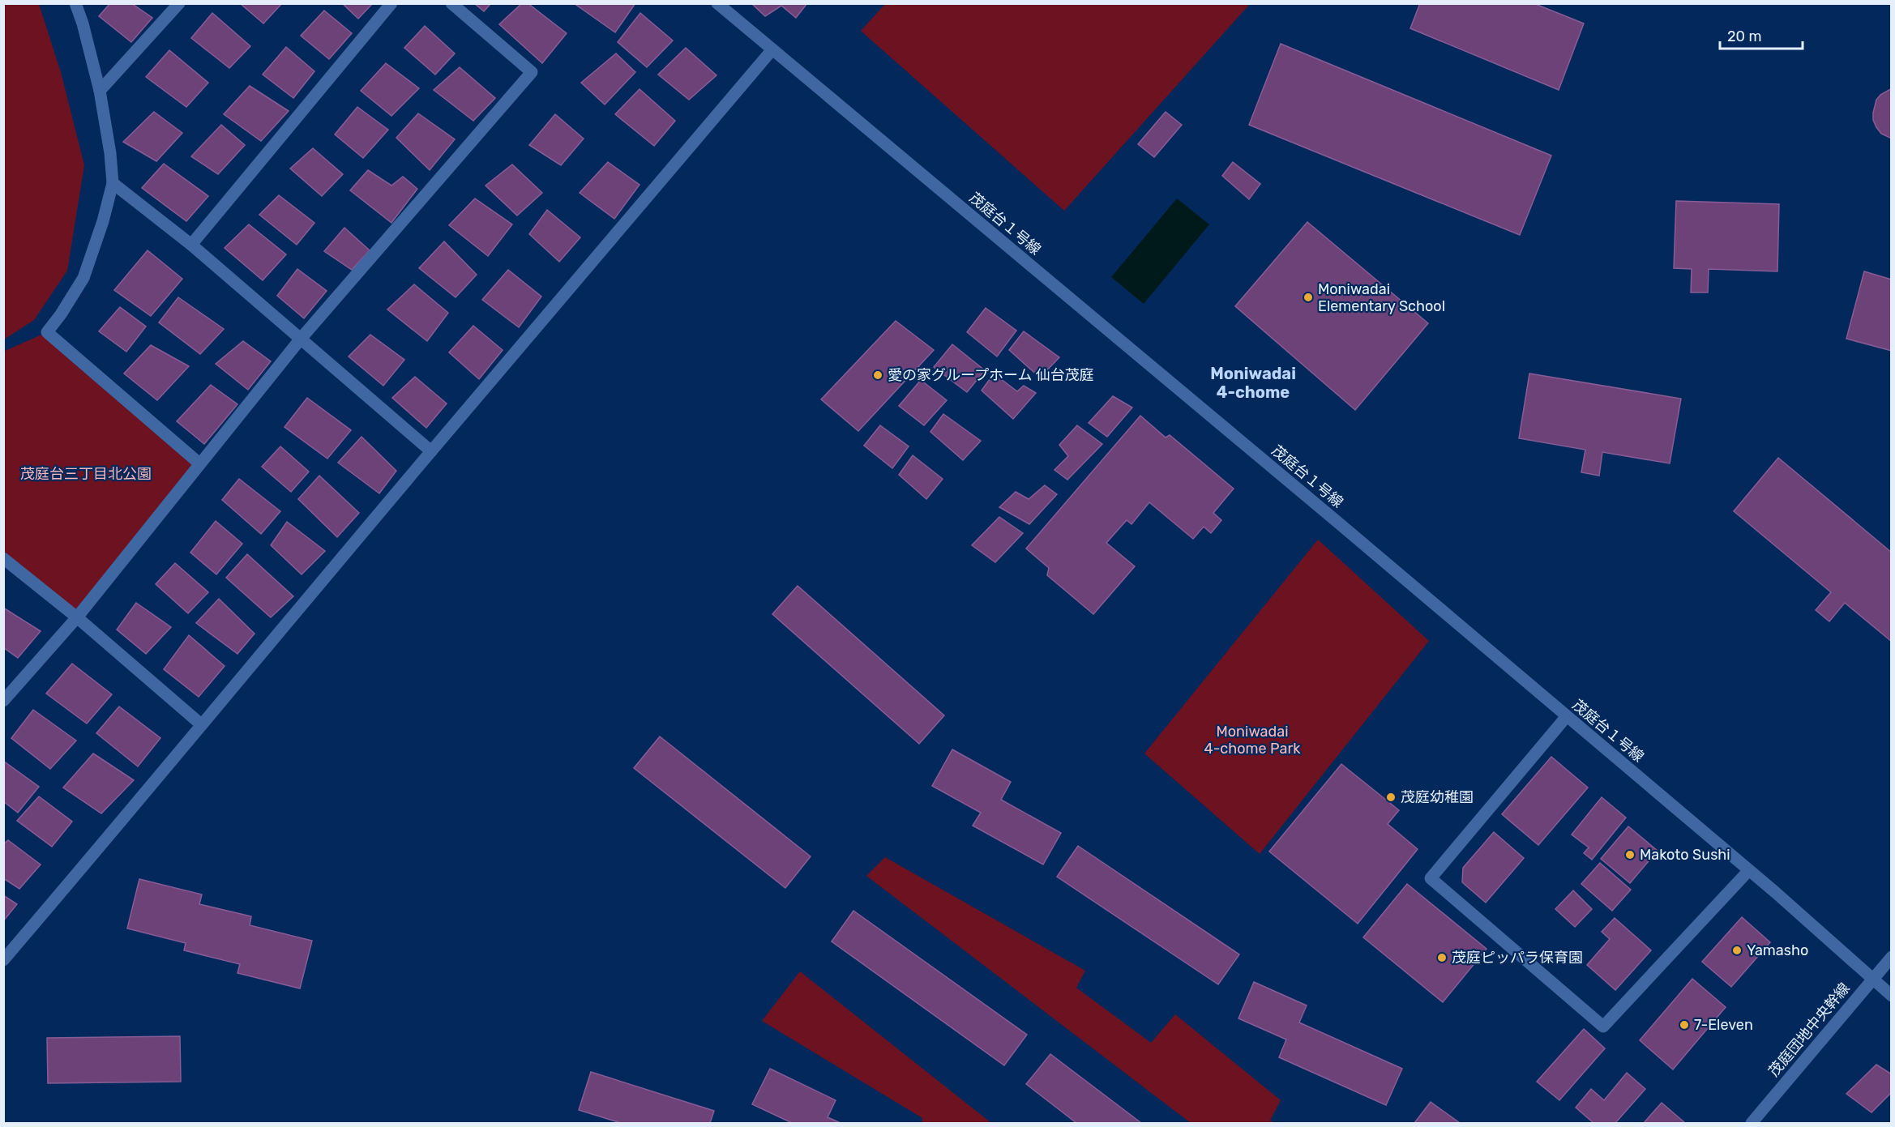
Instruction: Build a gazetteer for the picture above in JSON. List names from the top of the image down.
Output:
{
  "streets": {
    "street": ["茂庭台１号線", "茂庭団地中央幹線"]
  },
  "crossings": [
    ["茂庭台１号線", "茂庭団地中央幹線"]
  ],
  "districts": ["Moniwadai 4-chome"],
  "parks": ["茂庭台三丁目北公園", "Moniwadai 4-chome Park"],
  "places": [
    "Moniwadai Elementary School",
    "愛の家グループホーム 仙台茂庭",
    "茂庭幼稚園",
    "Makoto Sushi",
    "Yamasho",
    "茂庭ピッパラ保育園",
    "7-Eleven"
  ],
  "scale_bar": "20 m"
}
